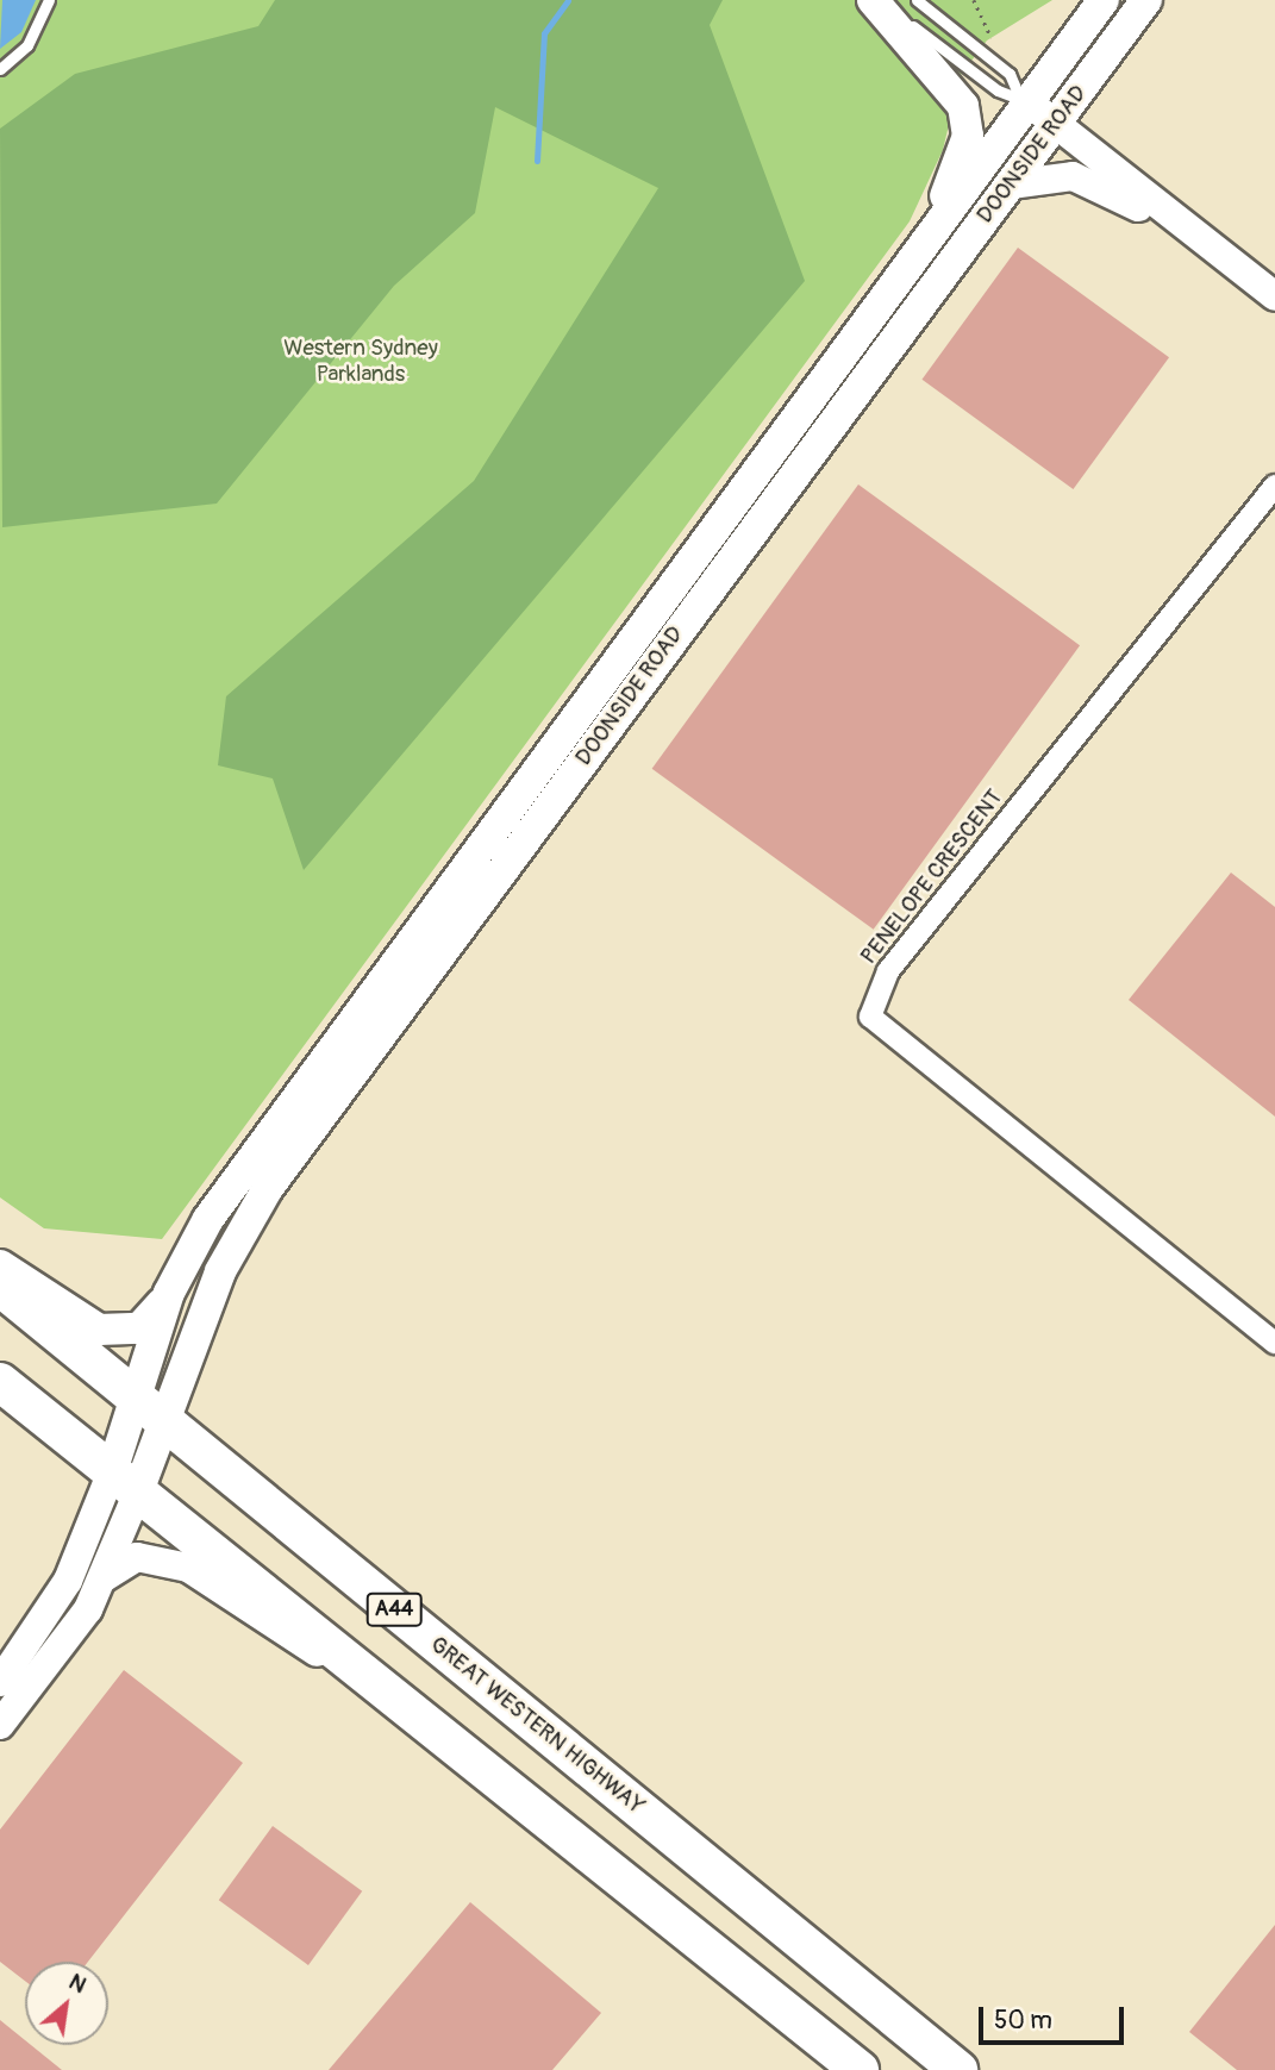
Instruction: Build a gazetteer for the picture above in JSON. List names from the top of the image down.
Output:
{
  "streets": {
    "highway": ["A44", "GREAT WESTERN HIGHWAY"],
    "main road": ["DOONSIDE ROAD"],
    "street": ["PENELOPE CRESCENT"]
  },
  "crossings": [
    ["DOONSIDE ROAD", "GREAT WESTERN HIGHWAY"]
  ],
  "parks": ["Western Sydney Parklands"],
  "scale_bar": "50 m",
  "north": "top right"
}
